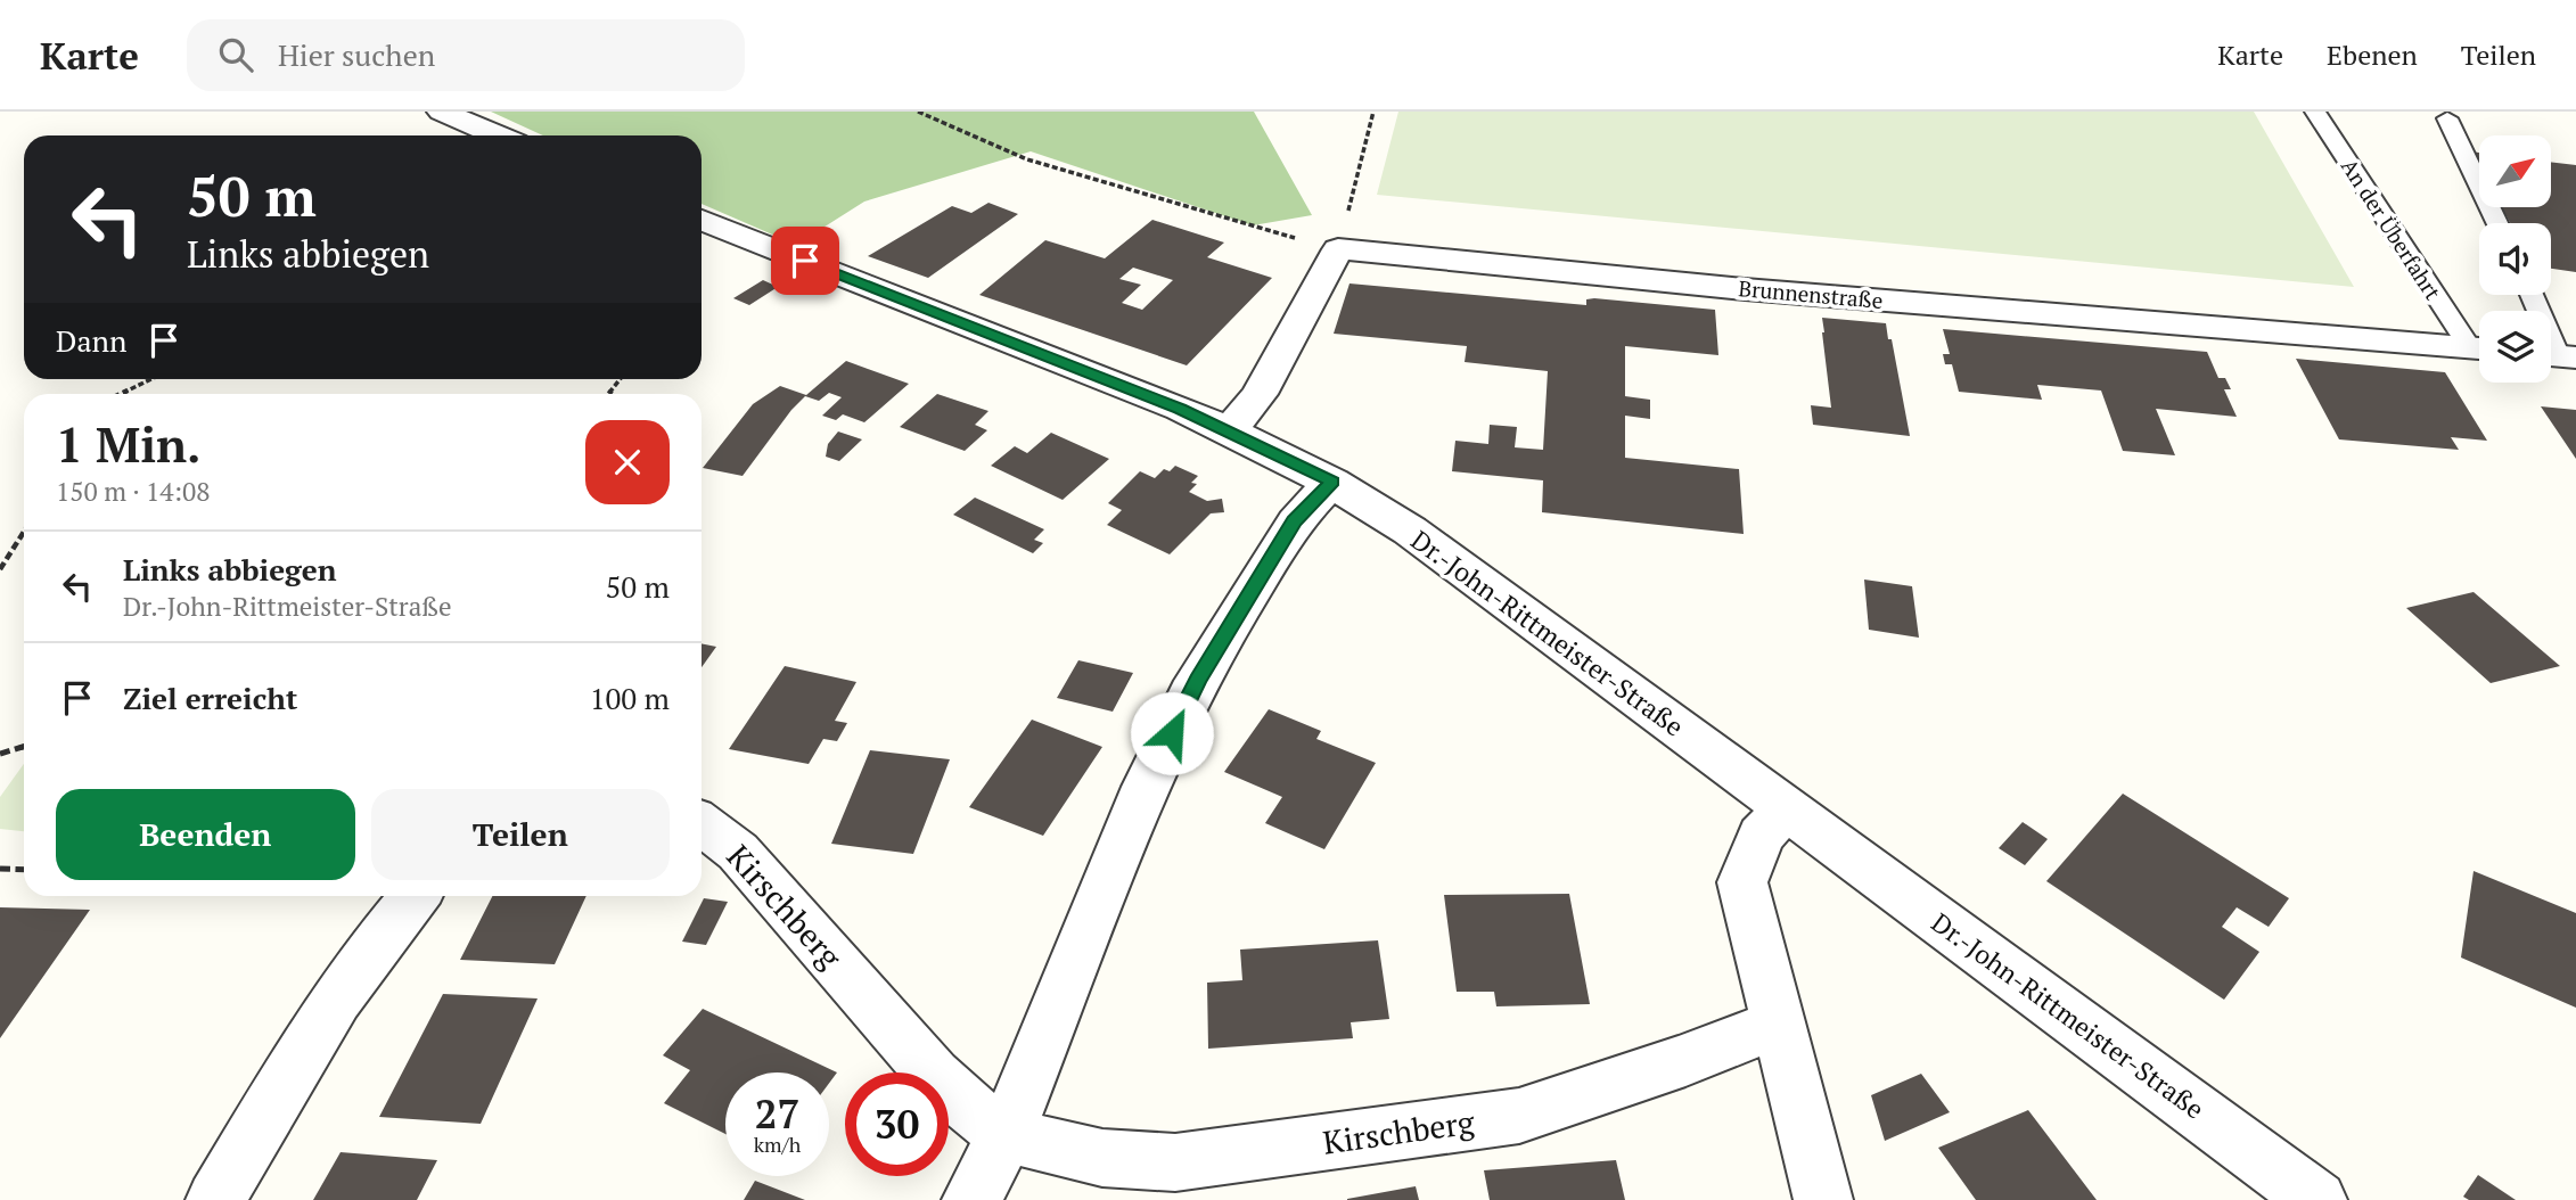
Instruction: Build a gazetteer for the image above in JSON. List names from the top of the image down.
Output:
{
  "streets": {
    "street": ["Brunnenstraße", "Dr.-John-Rittmeister-Straße", "Kirschberg"],
    "lane": ["An der Überfahrt"]
  },
  "north": "top right",
  "page": {
    "header": "Karte",
    "search": "Hier suchen",
    "nav": ["Karte", "Ebenen", "Teilen"],
    "turn": ["50 m", "Links abbiegen"],
    "then": "Dann",
    "heading": ["1 Min.", "150 m · 14:08"],
    "list": [
      {
        "name": "Links abbiegen",
        "note": "Dr.-John-Rittmeister-Straße",
        "value": "50 m"
      },
      {
        "name": "Ziel erreicht",
        "value": "100 m"
      }
    ],
    "buttons": ["Beenden", "Teilen"],
    "speed": "27 km/h",
    "limit": "30"
  }
}
